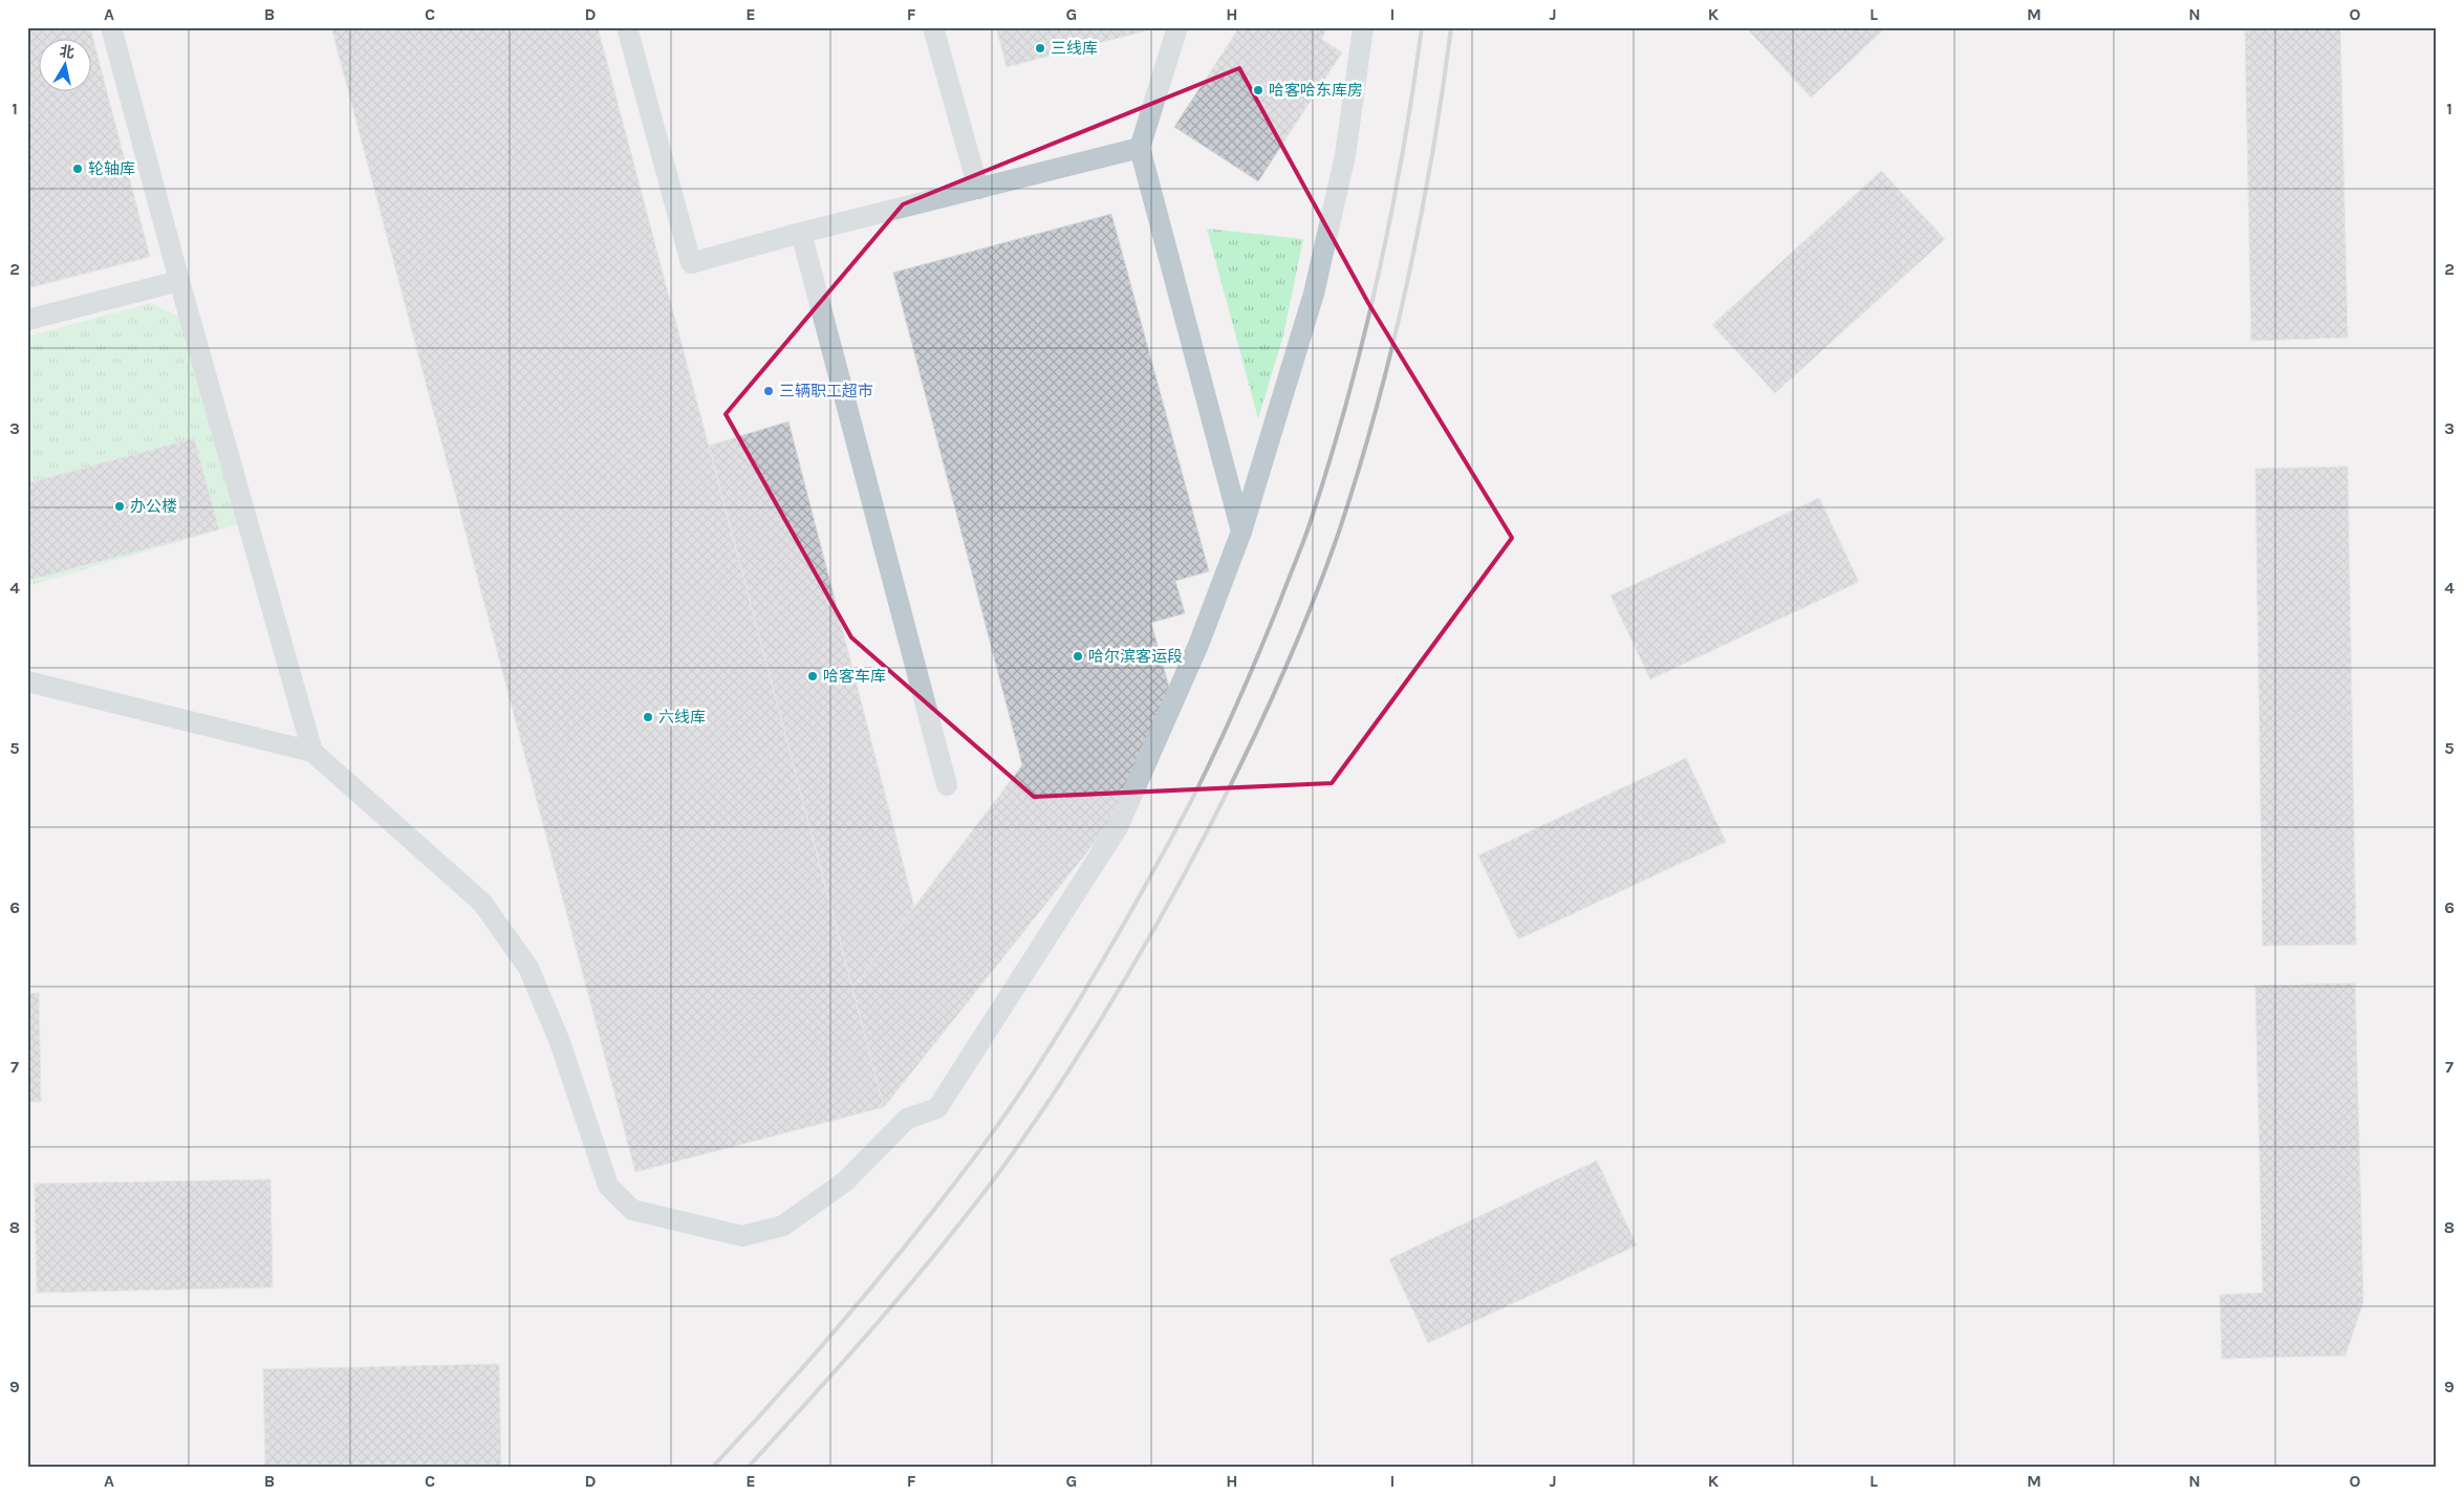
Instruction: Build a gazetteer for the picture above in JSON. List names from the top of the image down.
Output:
{
  "places": [
    "三线库",
    "哈客哈东库房",
    "轮轴库",
    "三辆职工超市",
    "办公楼",
    "哈尔滨客运段",
    "哈客车库",
    "六线库"
  ],
  "north": "top",
  "grid": {
    "columns": [
      "A",
      "B",
      "C",
      "D",
      "E",
      "F",
      "G",
      "H",
      "I",
      "J",
      "K",
      "L",
      "M",
      "N",
      "O"
    ],
    "rows": [
      "1",
      "2",
      "3",
      "4",
      "5",
      "6",
      "7",
      "8",
      "9"
    ]
  }
}
